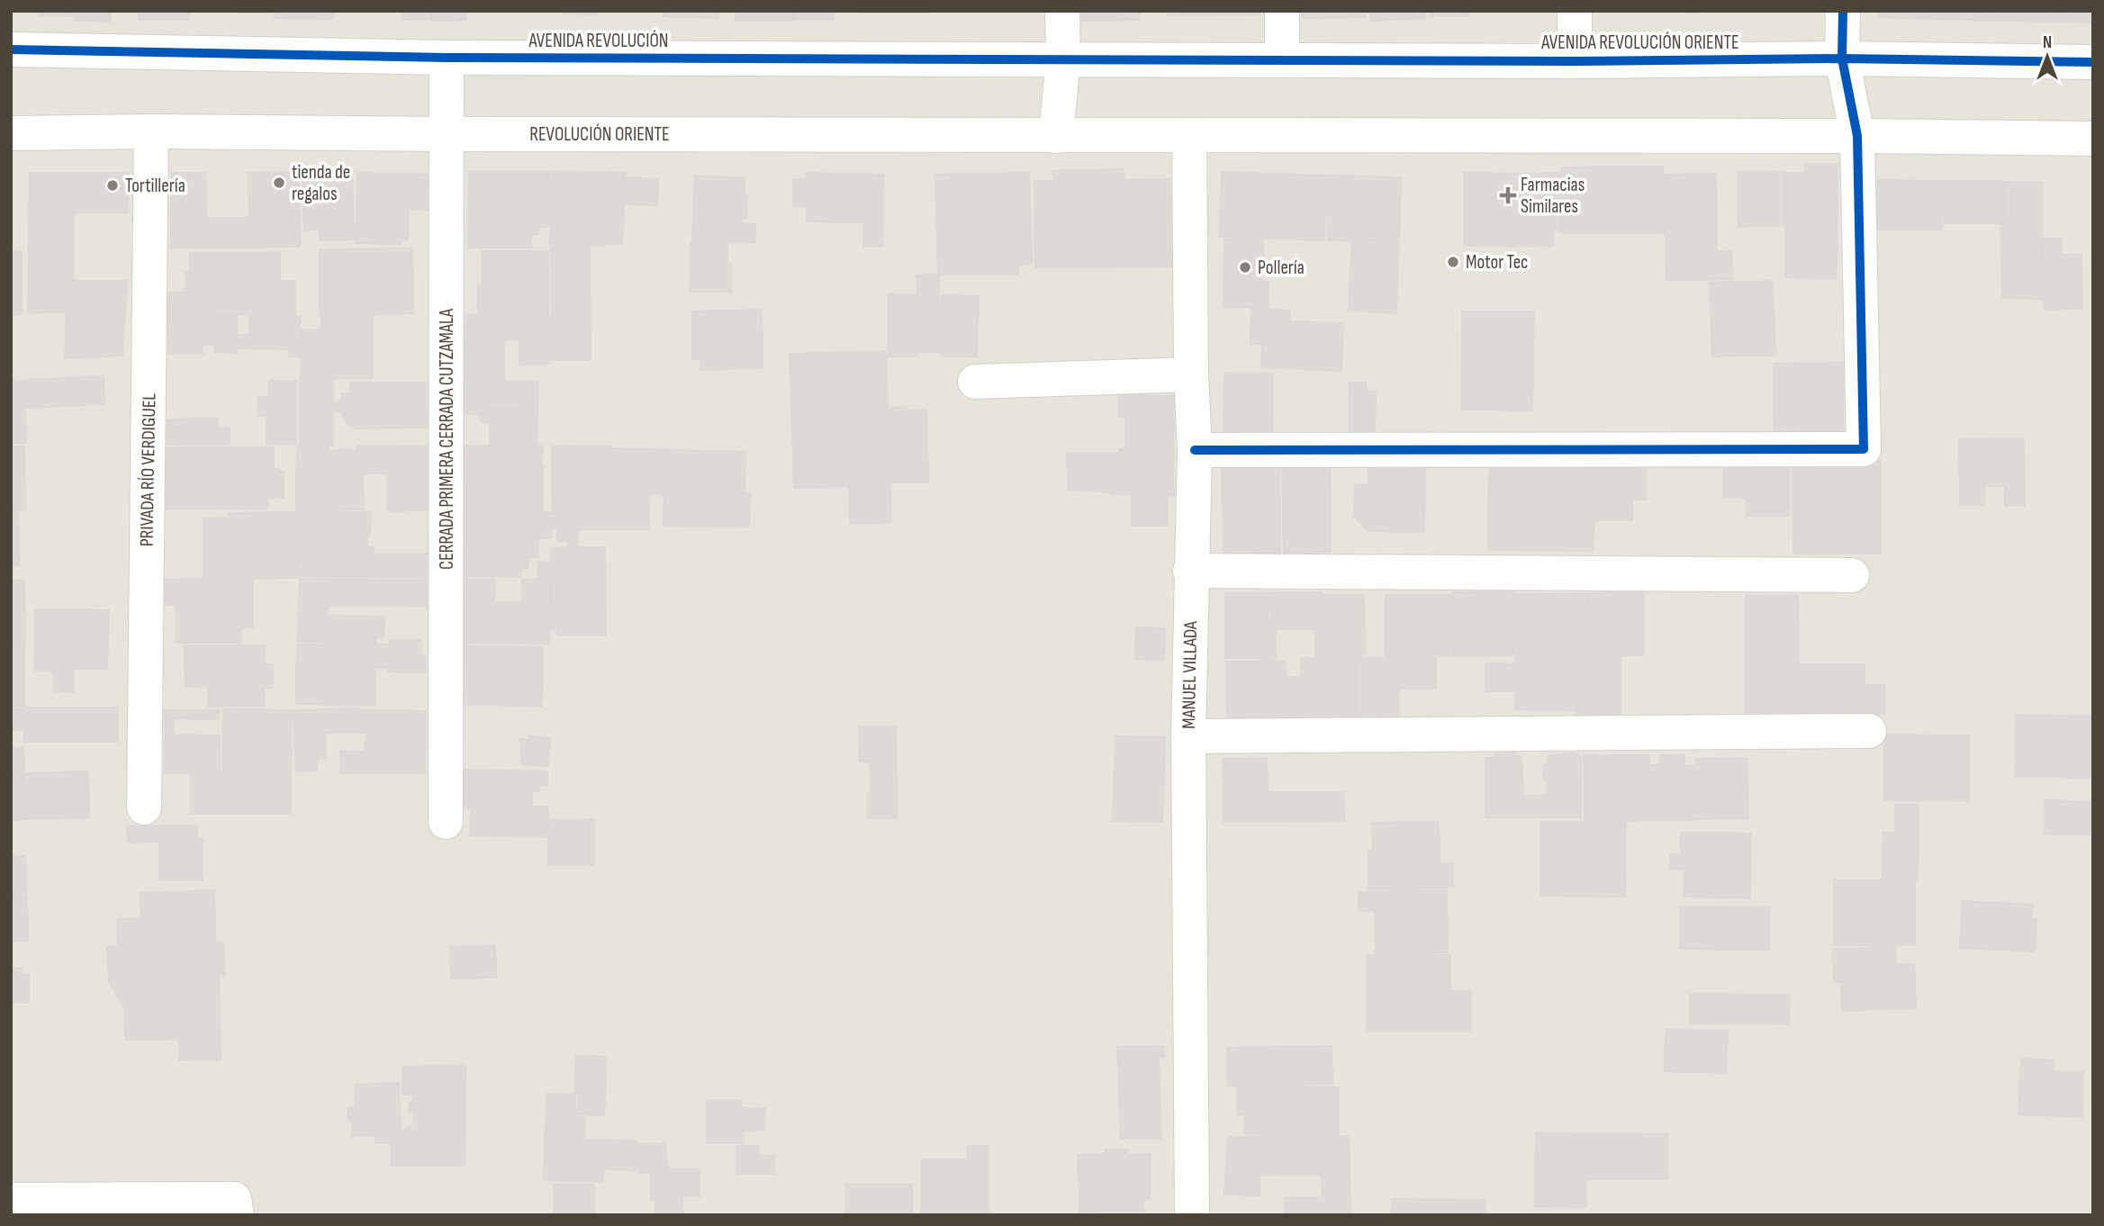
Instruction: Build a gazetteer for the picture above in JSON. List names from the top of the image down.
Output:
{
  "streets": {
    "street": [
      "AVENIDA REVOLUCIÓN",
      "AVENIDA REVOLUCIÓN ORIENTE",
      "REVOLUCIÓN ORIENTE",
      "CERRADA PRIMERA CERRADA CUTZAMALA",
      "PRIVADA RÍO VERDIGUEL",
      "MANUEL VILLADA"
    ]
  },
  "crossings": [
    ["AVENIDA REVOLUCIÓN", "AVENIDA REVOLUCIÓN ORIENTE"],
    ["AVENIDA REVOLUCIÓN", "CERRADA PRIMERA CERRADA CUTZAMALA"],
    ["REVOLUCIÓN ORIENTE", "CERRADA PRIMERA CERRADA CUTZAMALA"],
    ["REVOLUCIÓN ORIENTE", "PRIVADA RÍO VERDIGUEL"],
    ["REVOLUCIÓN ORIENTE", "MANUEL VILLADA"]
  ],
  "places": {
    "other": [
      "tienda de regalos",
      "Tortillería",
      "Motor Tec",
      "Pollería"
    ],
    "health": ["Farmacias Similares"]
  },
  "north": "top"
}
